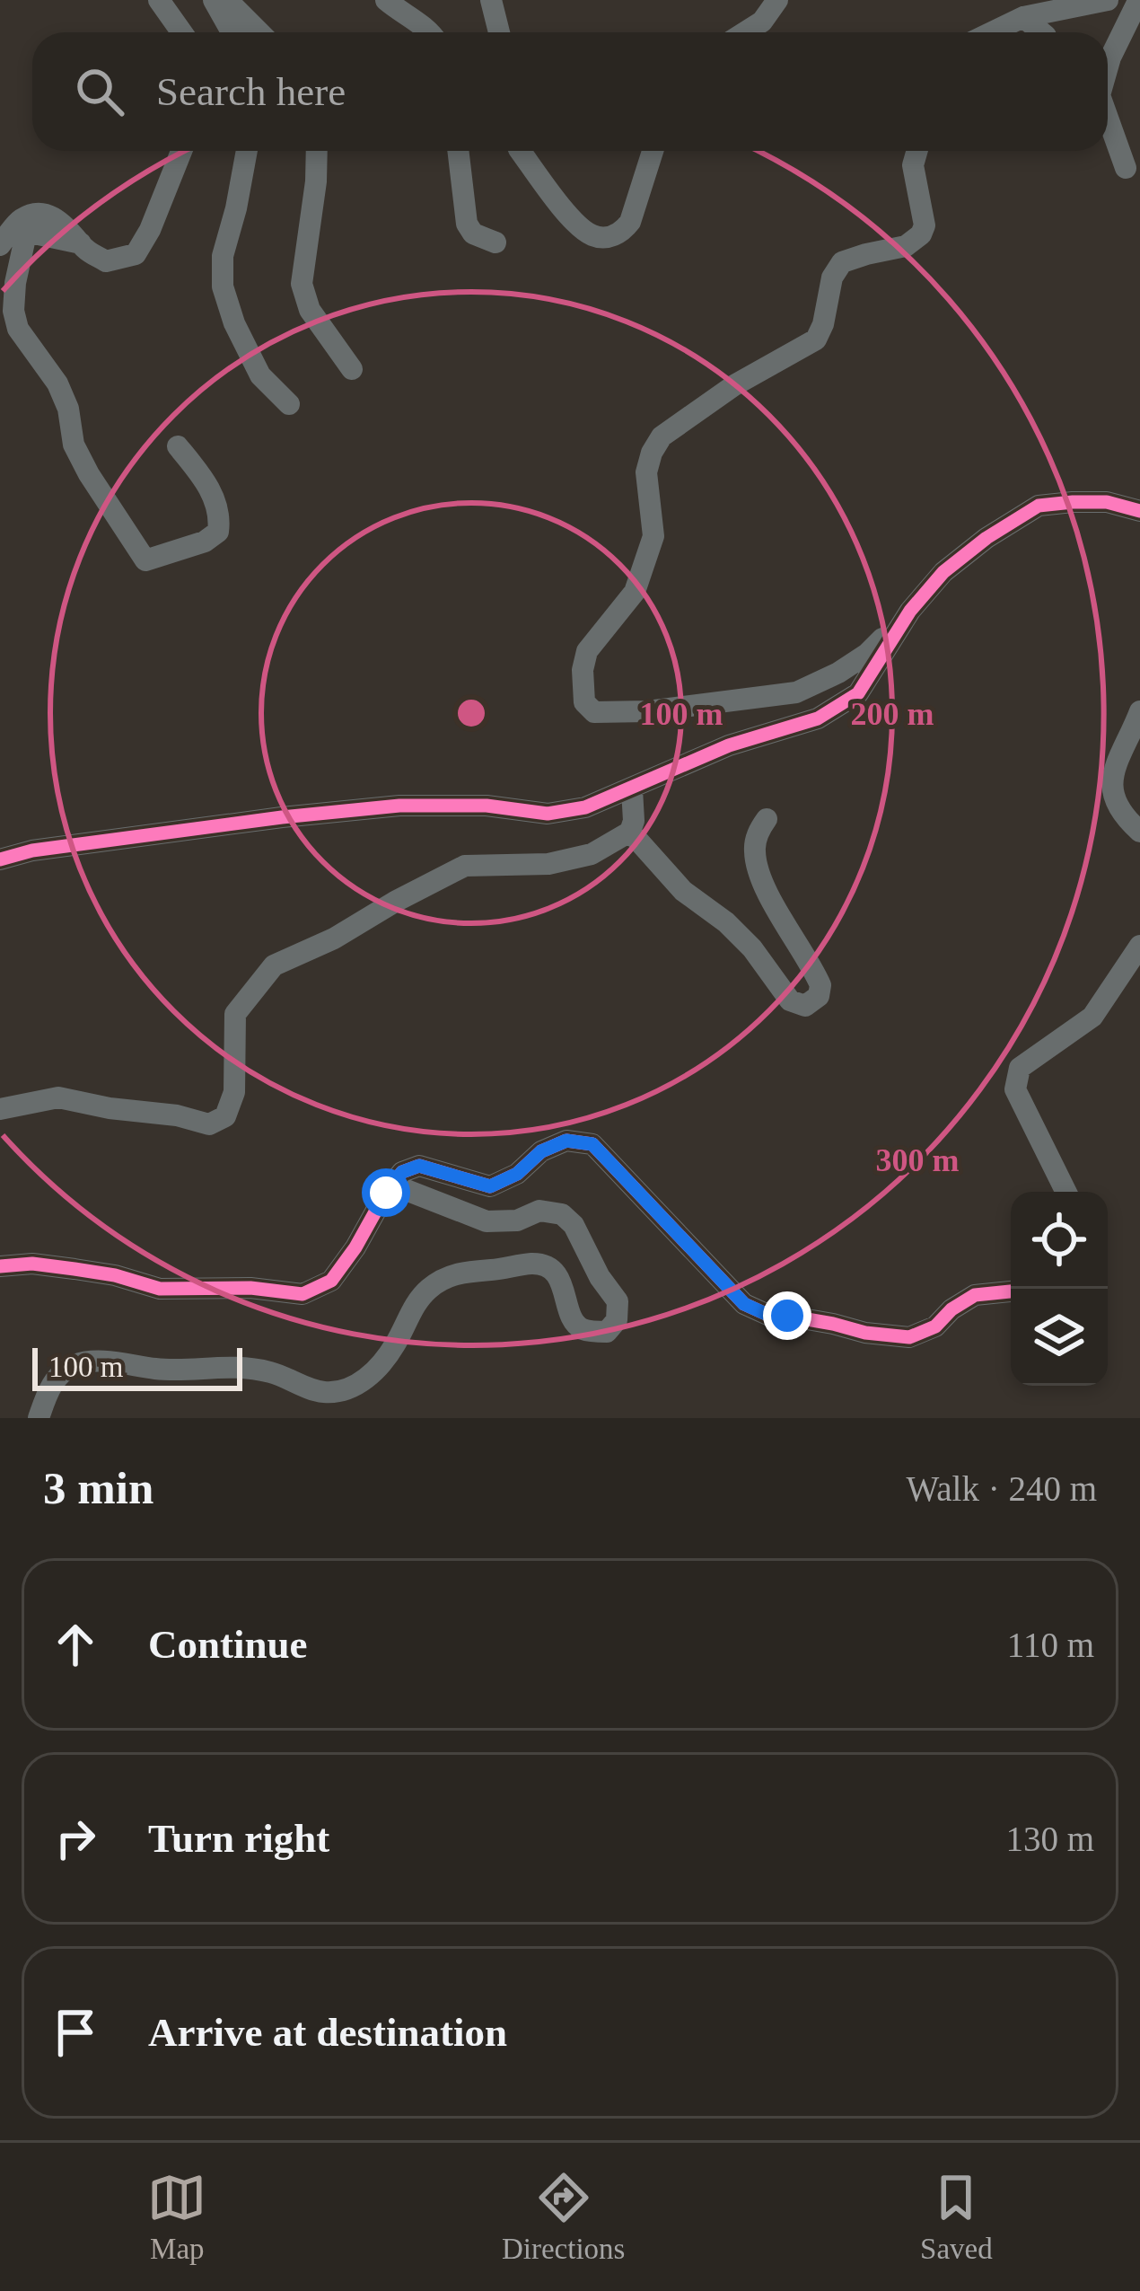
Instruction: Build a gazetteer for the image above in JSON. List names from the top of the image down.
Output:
{
  "scale_bar": "100 m",
  "page": {
    "search": "Search here",
    "scale": "100 m",
    "heading": ["3 min", "Walk · 240 m"],
    "list": [
      ["Continue", "110 m"],
      ["Turn right", "130 m"],
      "Arrive at destination"
    ],
    "nav": ["Map", "Directions", "Saved"]
  },
  "rings": ["100 m", "200 m", "300 m"]
}
